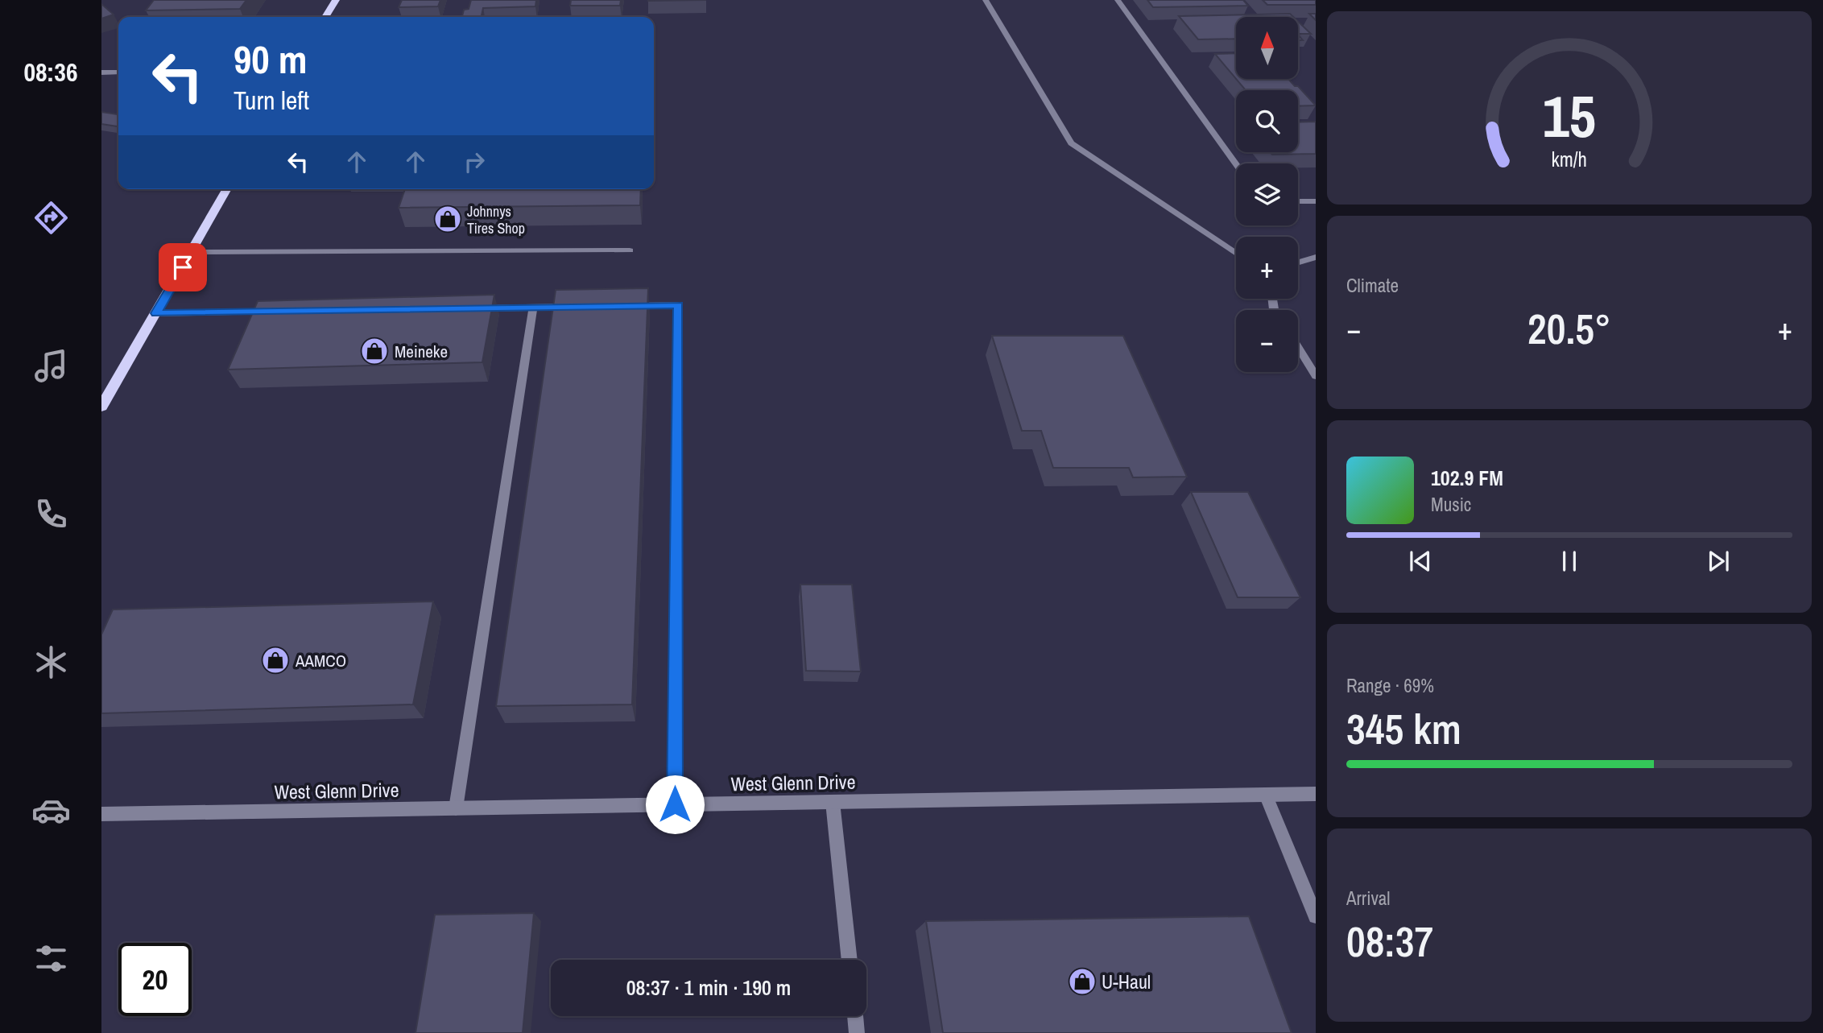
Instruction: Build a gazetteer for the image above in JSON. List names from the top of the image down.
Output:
{
  "streets": {
    "street": ["West Glenn Drive"]
  },
  "places": {
    "shop": [
      "Johnnys Tires Shop",
      "Meineke",
      "AAMCO",
      "U-Haul"
    ]
  },
  "north": "top",
  "page": {
    "tabs": "08:36",
    "map_buttons": ["+", "−"],
    "turn": ["90 m", "Turn left"],
    "tile": [
      "Climate",
      ["Range · 69%", "345 km"],
      ["Arrival", "08:37"]
    ],
    "heat": ["−", "20.5°", "+"],
    "song": ["102.9 FM", "Music"],
    "limit": "20",
    "trip": "08:37 · 1 min · 190 m",
    "gauge": ["15", "km/h"]
  }
}
